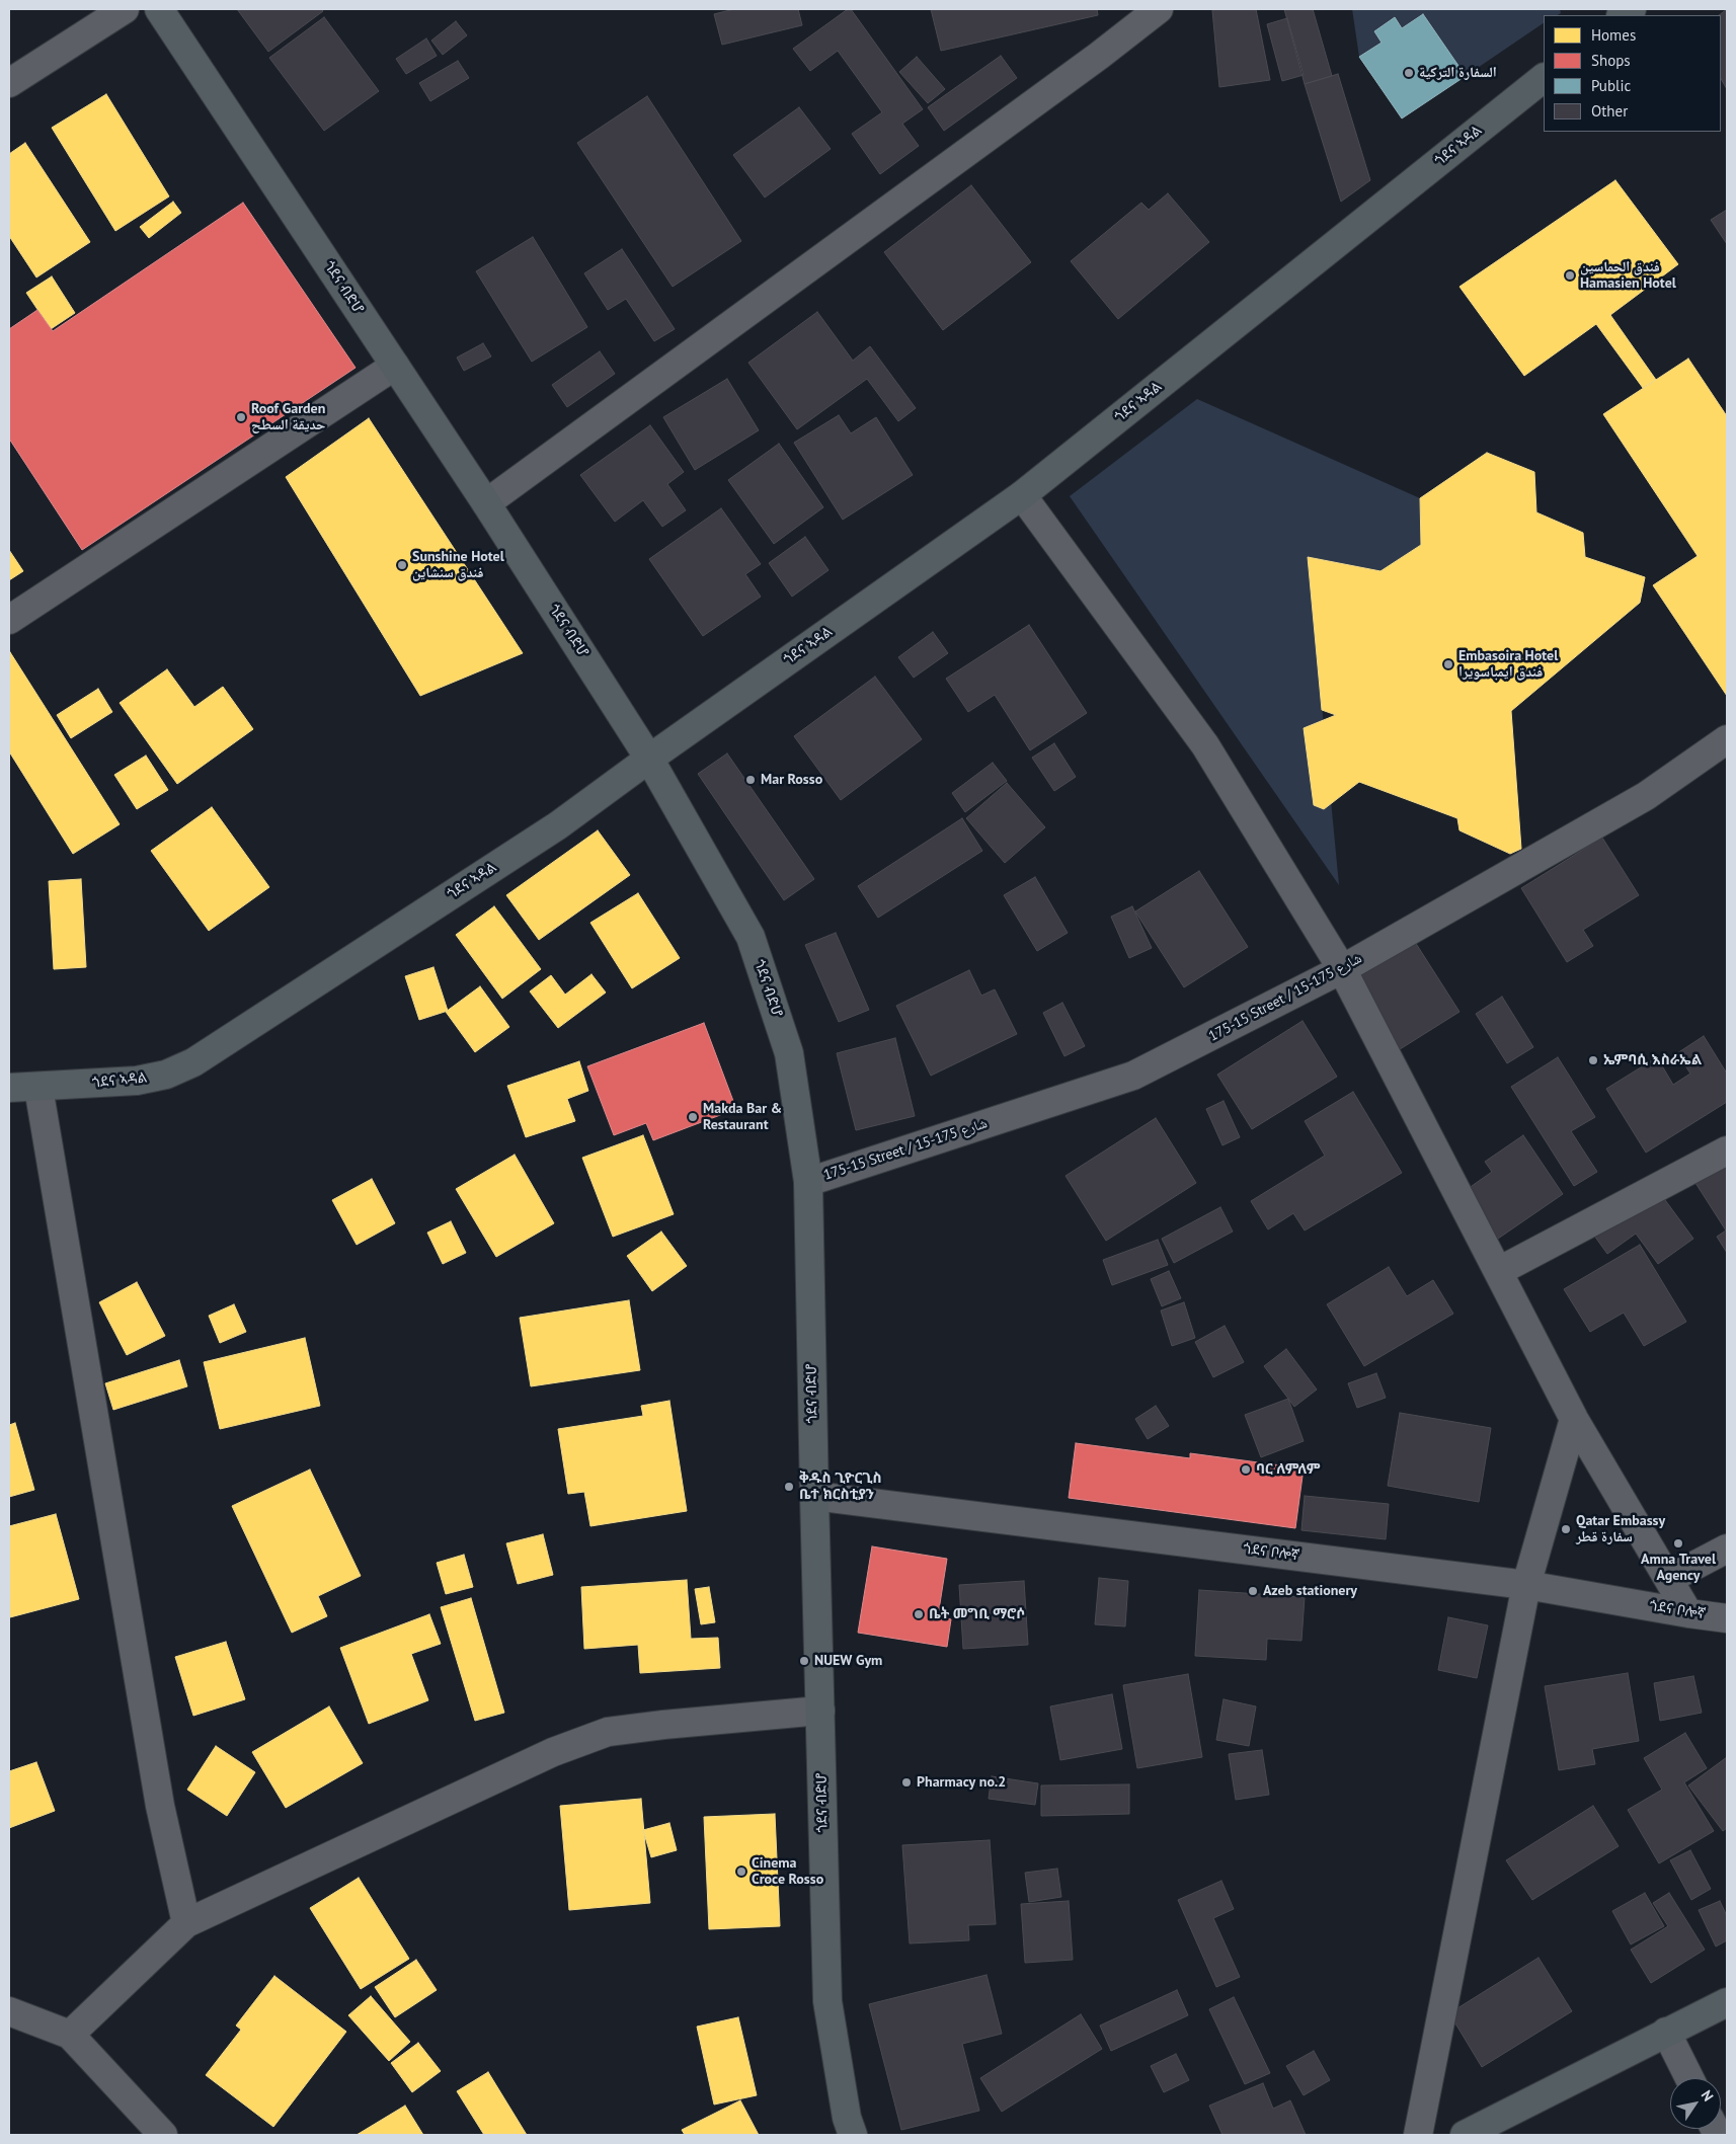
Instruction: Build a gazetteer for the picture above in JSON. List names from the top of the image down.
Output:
{
  "streets": {
    "main road": ["ጎደና ኣዳል", "ጎደና ብድሆ"],
    "street": ["175-15 Street / شارع 175-15", "ጎደና ቦሎኛ"]
  },
  "crossings": [
    ["ጎደና ኣዳል", "ጎደና ብድሆ"],
    ["ጎደና ብድሆ", "175-15 Street / شارع 175-15"],
    ["ጎደና ብድሆ", "ጎደና ቦሎኛ"]
  ],
  "places": [
    "السفارة التركية",
    "فندق الحماسين Hamasien Hotel",
    "Roof Garden حديقة السطح",
    "Sunshine Hotel فندق سنشاين",
    "Embasoira Hotel فندق ايمباسويرا",
    "Mar Rosso",
    "ኤምባሲ እስራኤል",
    "Makda Bar & Restaurant",
    "ባር ለምለም",
    "ቅዱስ ጊዮርጊስ ቤተ ክርስቲያን",
    "Qatar Embassy سفارة قطر",
    "Amna Travel Agency",
    "Azeb stationery",
    "ቤት መግቢ ማሮሶ",
    "NUEW Gym",
    "Pharmacy no.2",
    "Cinema Croce Rosso"
  ],
  "legend": [
    "Homes",
    "Shops",
    "Public",
    "Other"
  ],
  "north": "top right"
}
